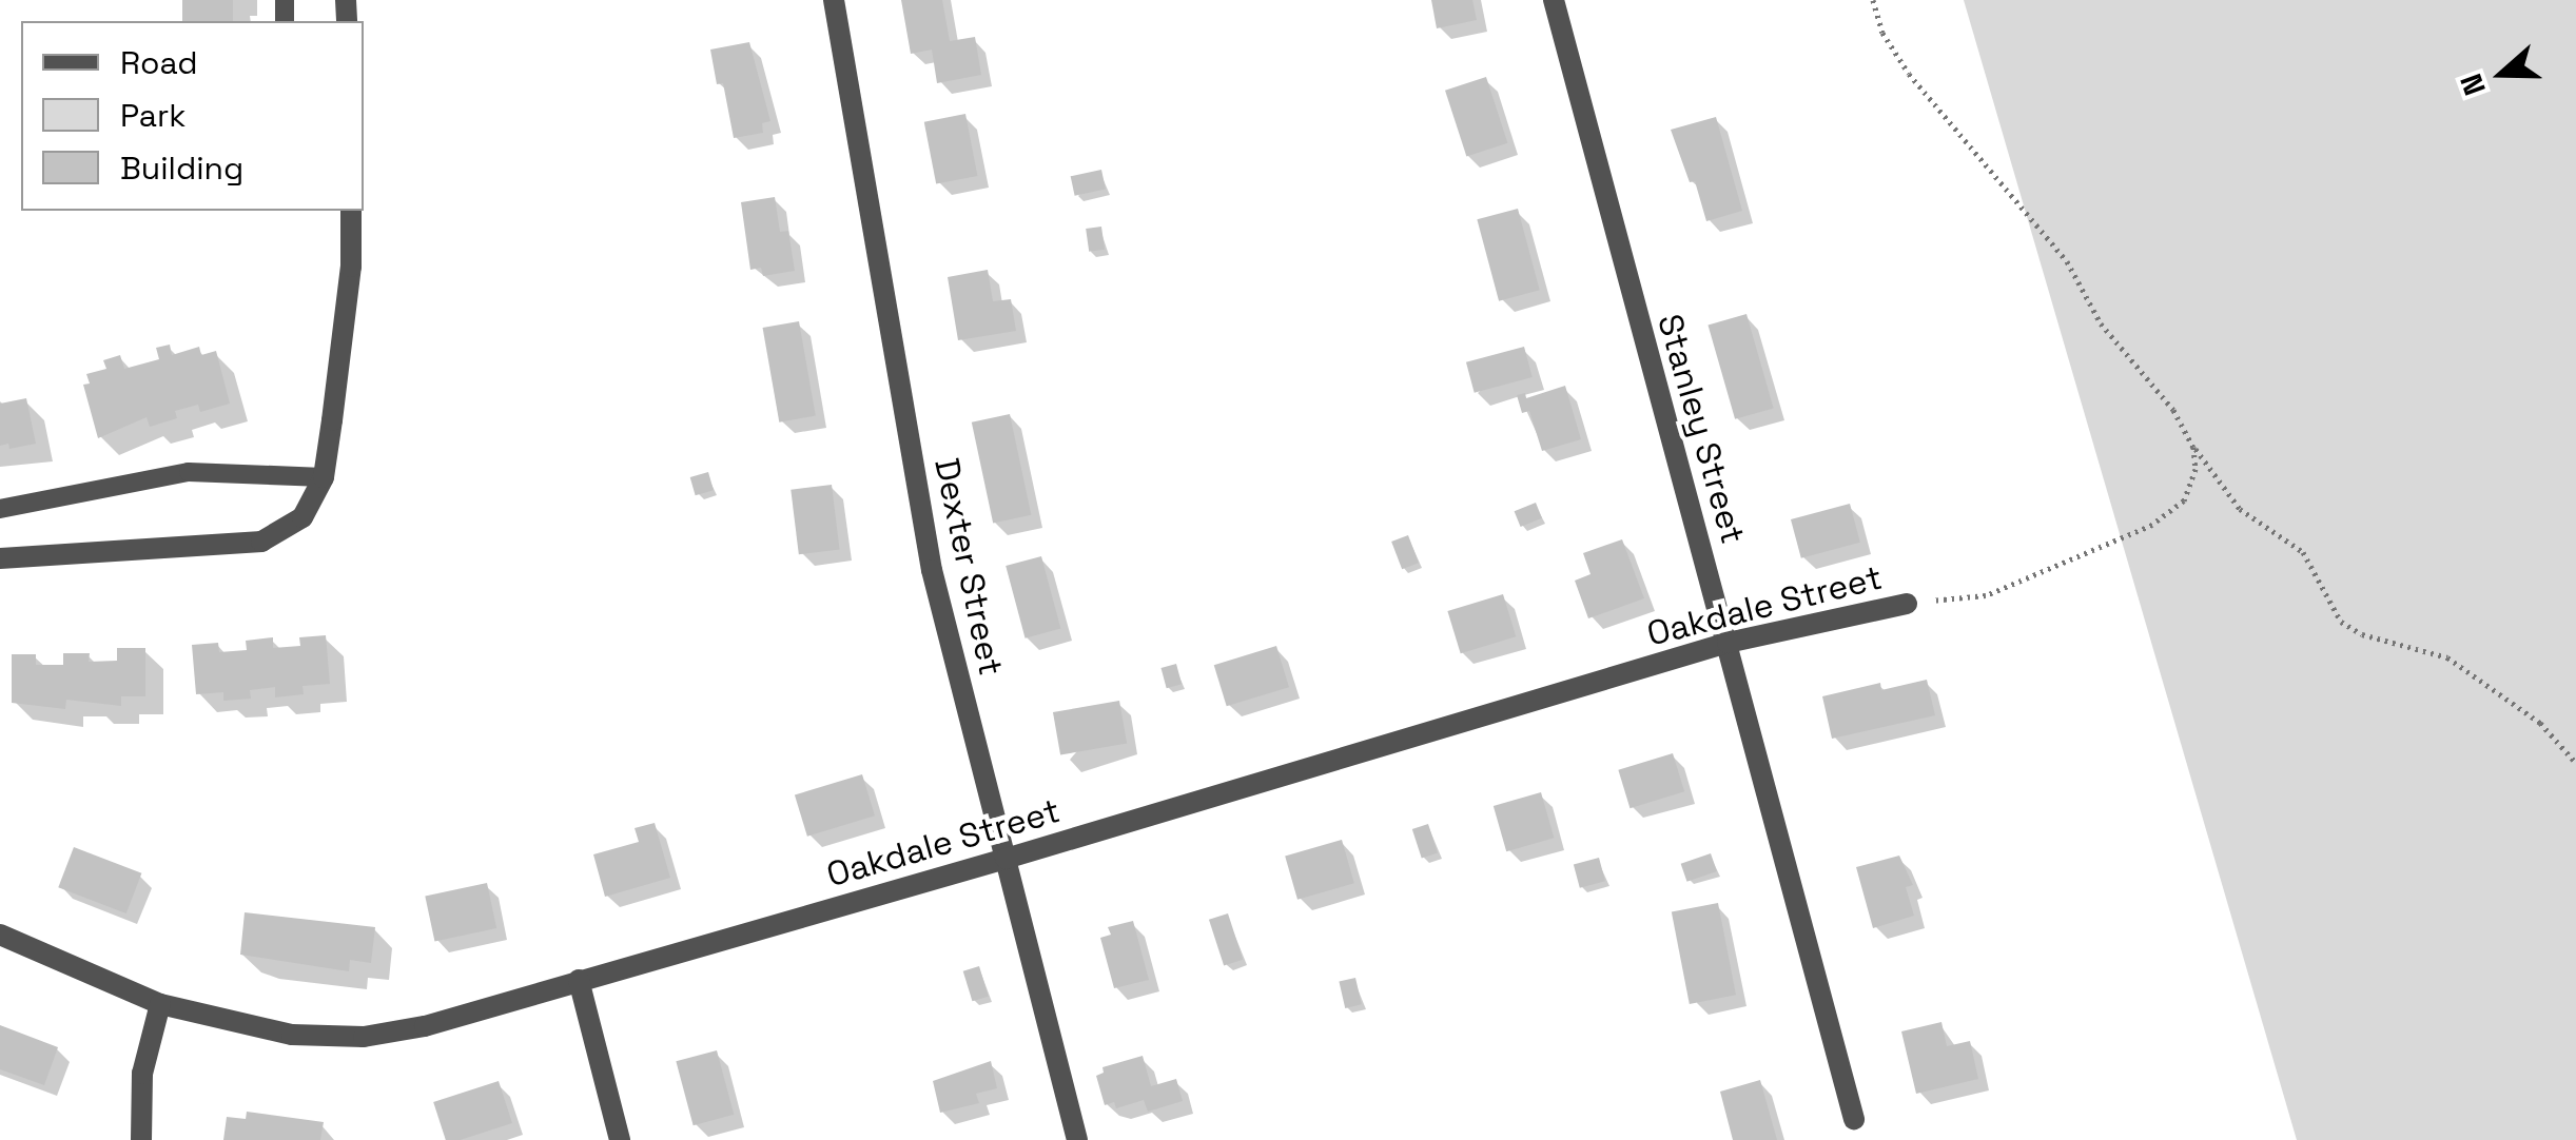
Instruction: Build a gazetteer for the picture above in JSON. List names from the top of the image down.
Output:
{
  "streets": {
    "street": ["Stanley Street", "Dexter Street", "Oakdale Street"]
  },
  "crossings": [
    ["Stanley Street", "Oakdale Street"],
    ["Dexter Street", "Oakdale Street"]
  ],
  "legend": ["Road", "Park", "Building"],
  "north": "left"
}
